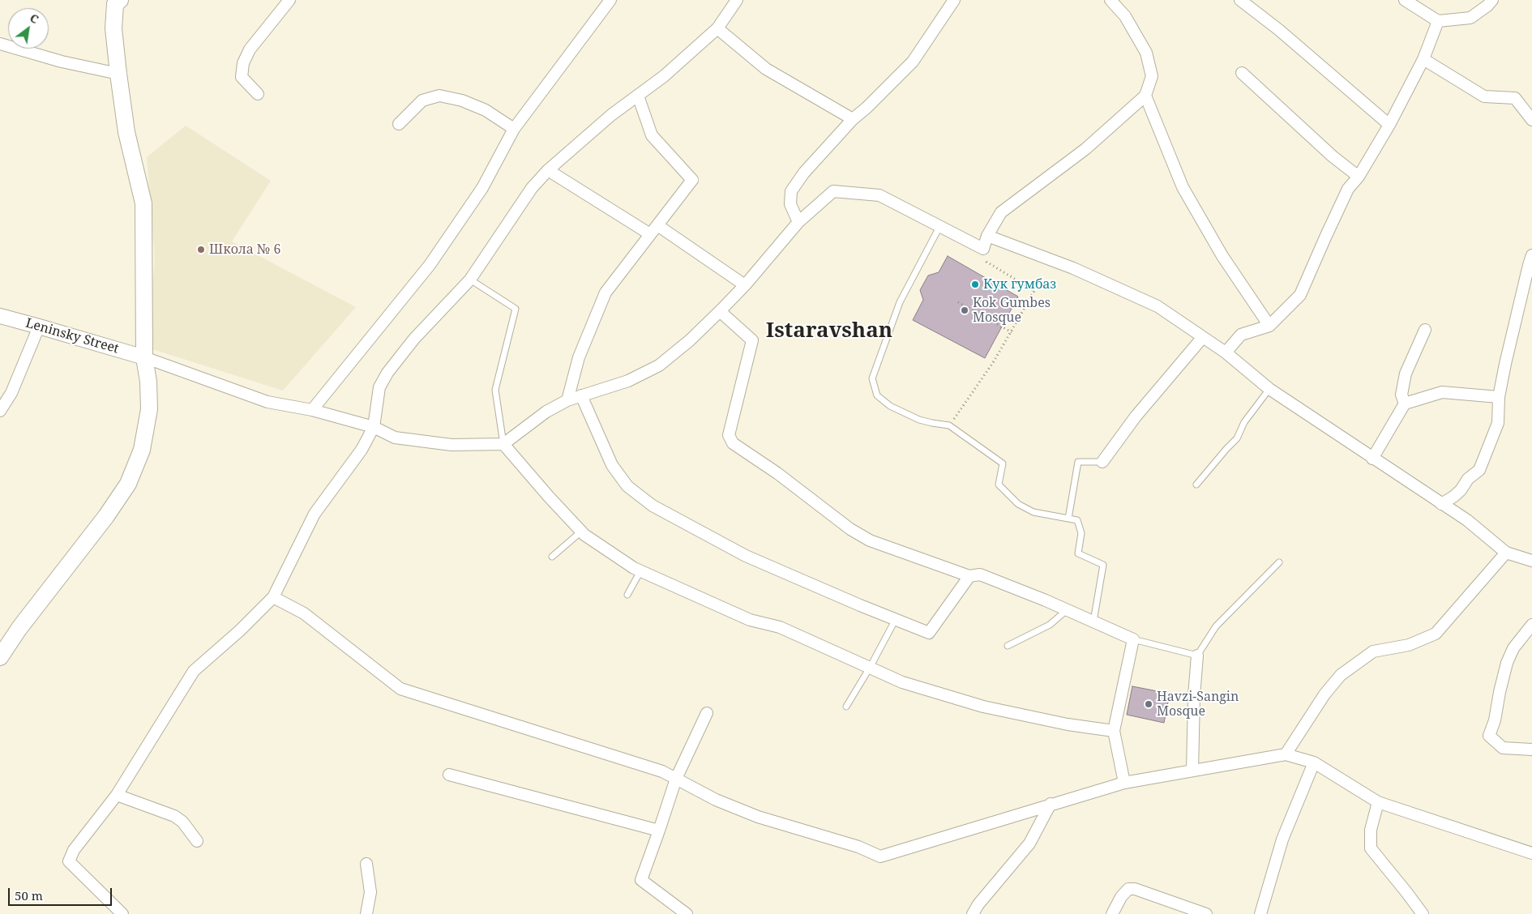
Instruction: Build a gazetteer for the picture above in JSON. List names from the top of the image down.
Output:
{
  "streets": {
    "street": ["Leninsky Street"]
  },
  "districts": ["Istaravshan"],
  "places": [
    "Школа № 6",
    "Кук гумбаз",
    "Kok Gumbes Mosque",
    "Havzi-Sangin Mosque"
  ],
  "scale_bar": "50 m",
  "north": "top right"
}
